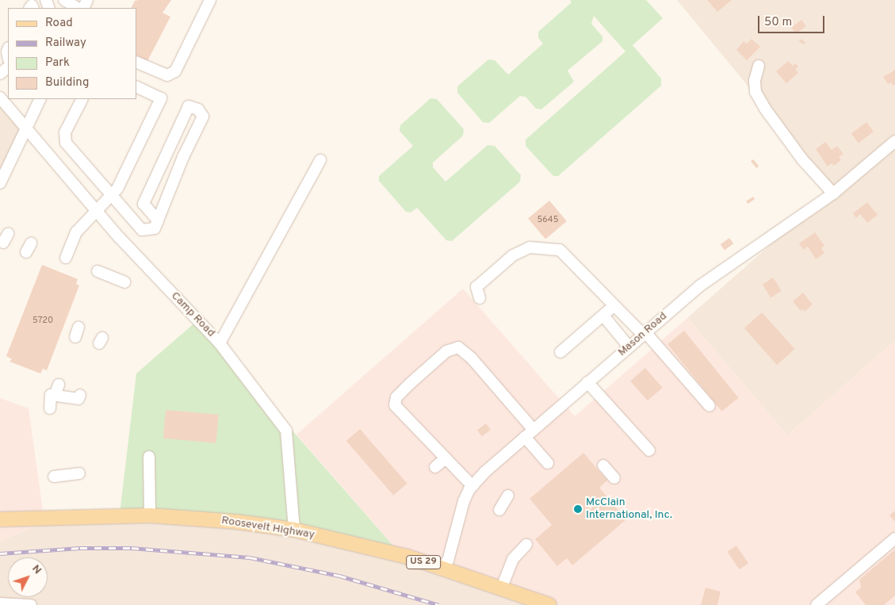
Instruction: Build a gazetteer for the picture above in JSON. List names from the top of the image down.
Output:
{
  "streets": {
    "main road": ["Roosevelt Highway", "US 29"],
    "street": ["Camp Road", "Mason Road"]
  },
  "crossings": [
    ["Camp Road", "Roosevelt Highway"],
    ["Mason Road", "Roosevelt Highway"]
  ],
  "places": ["McClain International, Inc."],
  "house_numbers": ["5645", "5720"],
  "legend": [
    "Road",
    "Railway",
    "Park",
    "Building"
  ],
  "scale_bar": "50 m",
  "north": "top right"
}
